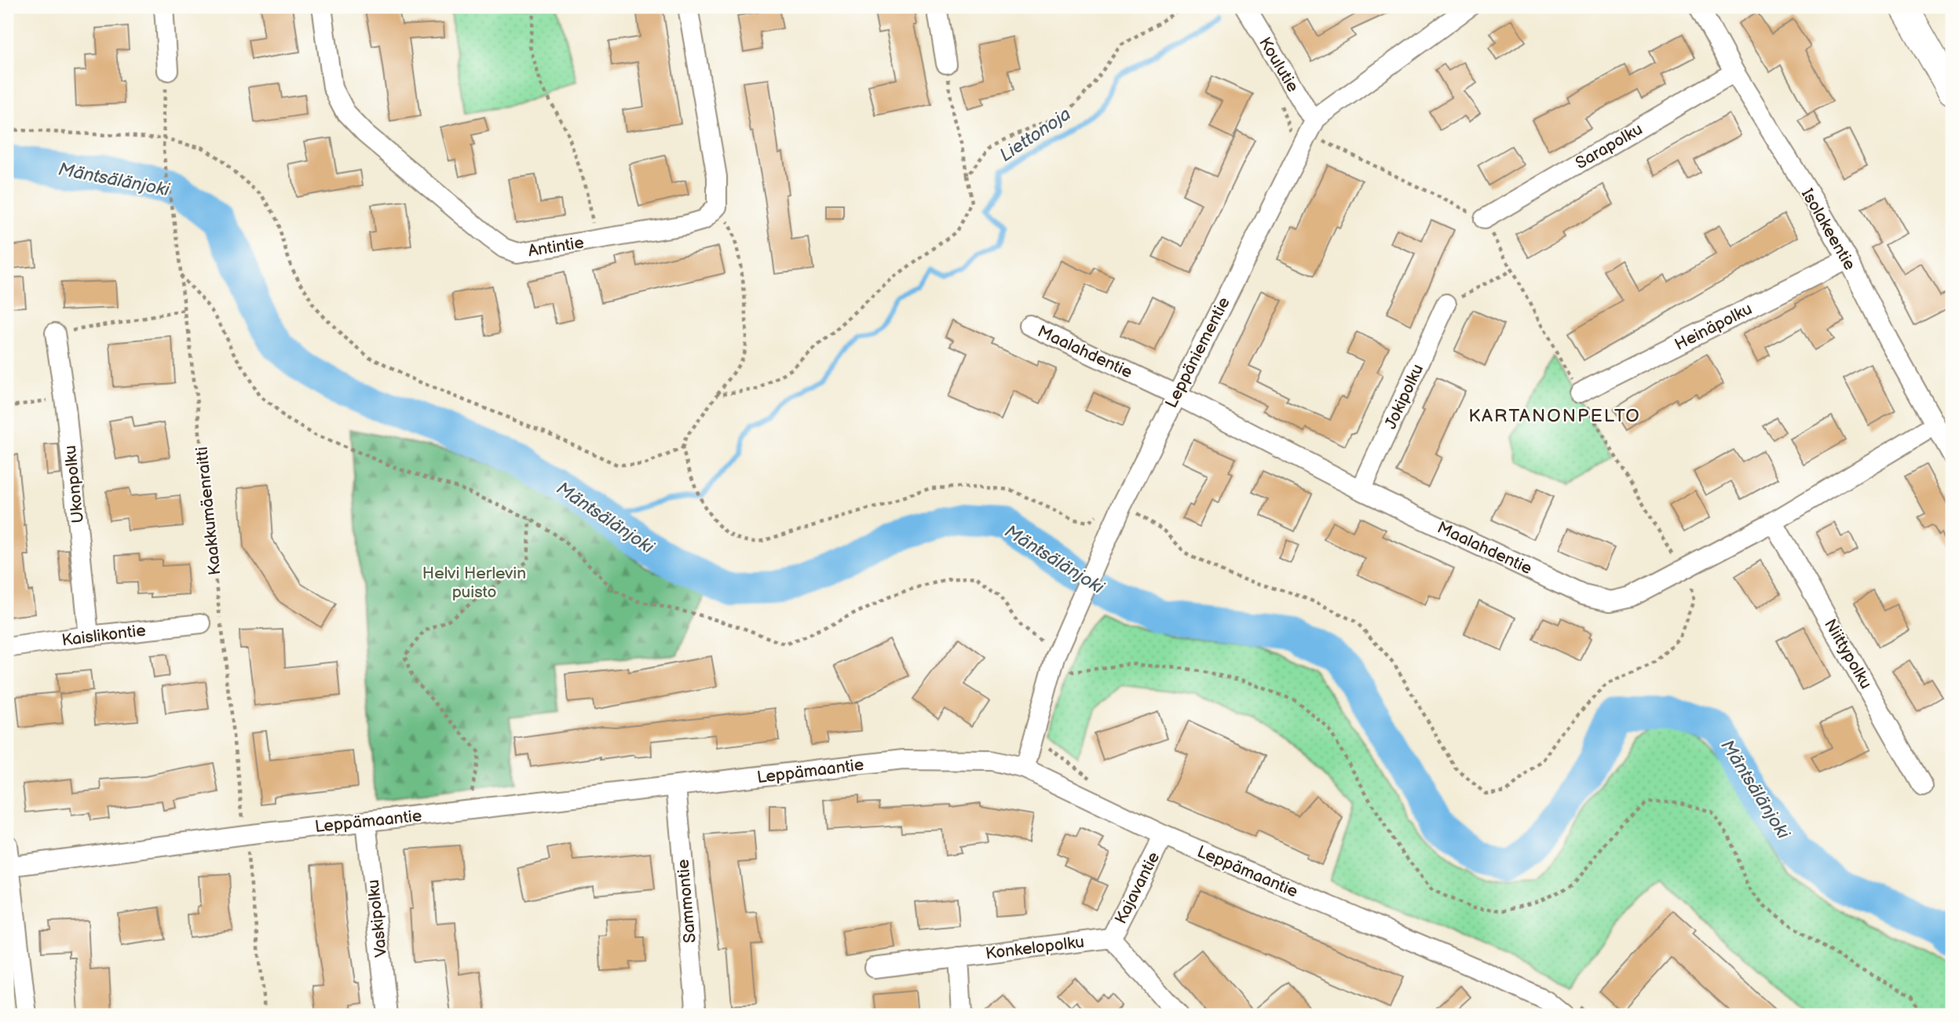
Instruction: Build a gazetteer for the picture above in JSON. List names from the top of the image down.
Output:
{
  "streets": {
    "street": [
      "Koulutie",
      "Sarapolku",
      "Isolakeentie",
      "Antintie",
      "Heinäpolku",
      "Maalahdentie",
      "Leppäniementie",
      "Jokipolku",
      "Ukonpolku",
      "Kaislikontie",
      "Niittypolku",
      "Leppämaantie",
      "Kajavantie",
      "Sammontie",
      "Vaskipolku",
      "Konkelopolku"
    ],
    "path": ["Kaakkumäenraitti"]
  },
  "crossings": [
    ["Koulutie", "Leppäniementie"],
    ["Sarapolku", "Isolakeentie"],
    ["Isolakeentie", "Heinäpolku"],
    ["Isolakeentie", "Maalahdentie"],
    ["Maalahdentie", "Leppäniementie"],
    ["Maalahdentie", "Jokipolku"],
    ["Maalahdentie", "Niittypolku"],
    ["Leppäniementie", "Leppämaantie"],
    ["Ukonpolku", "Kaislikontie"],
    ["Kaakkumäenraitti", "Leppämaantie"],
    ["Leppämaantie", "Kajavantie"],
    ["Leppämaantie", "Sammontie"],
    ["Leppämaantie", "Vaskipolku"],
    ["Kajavantie", "Konkelopolku"]
  ],
  "districts": ["KARTANONPELTO"],
  "water": ["Liettonoja", "Mäntsälänjoki"],
  "parks": ["Helvi Herlevin puisto"]
}
